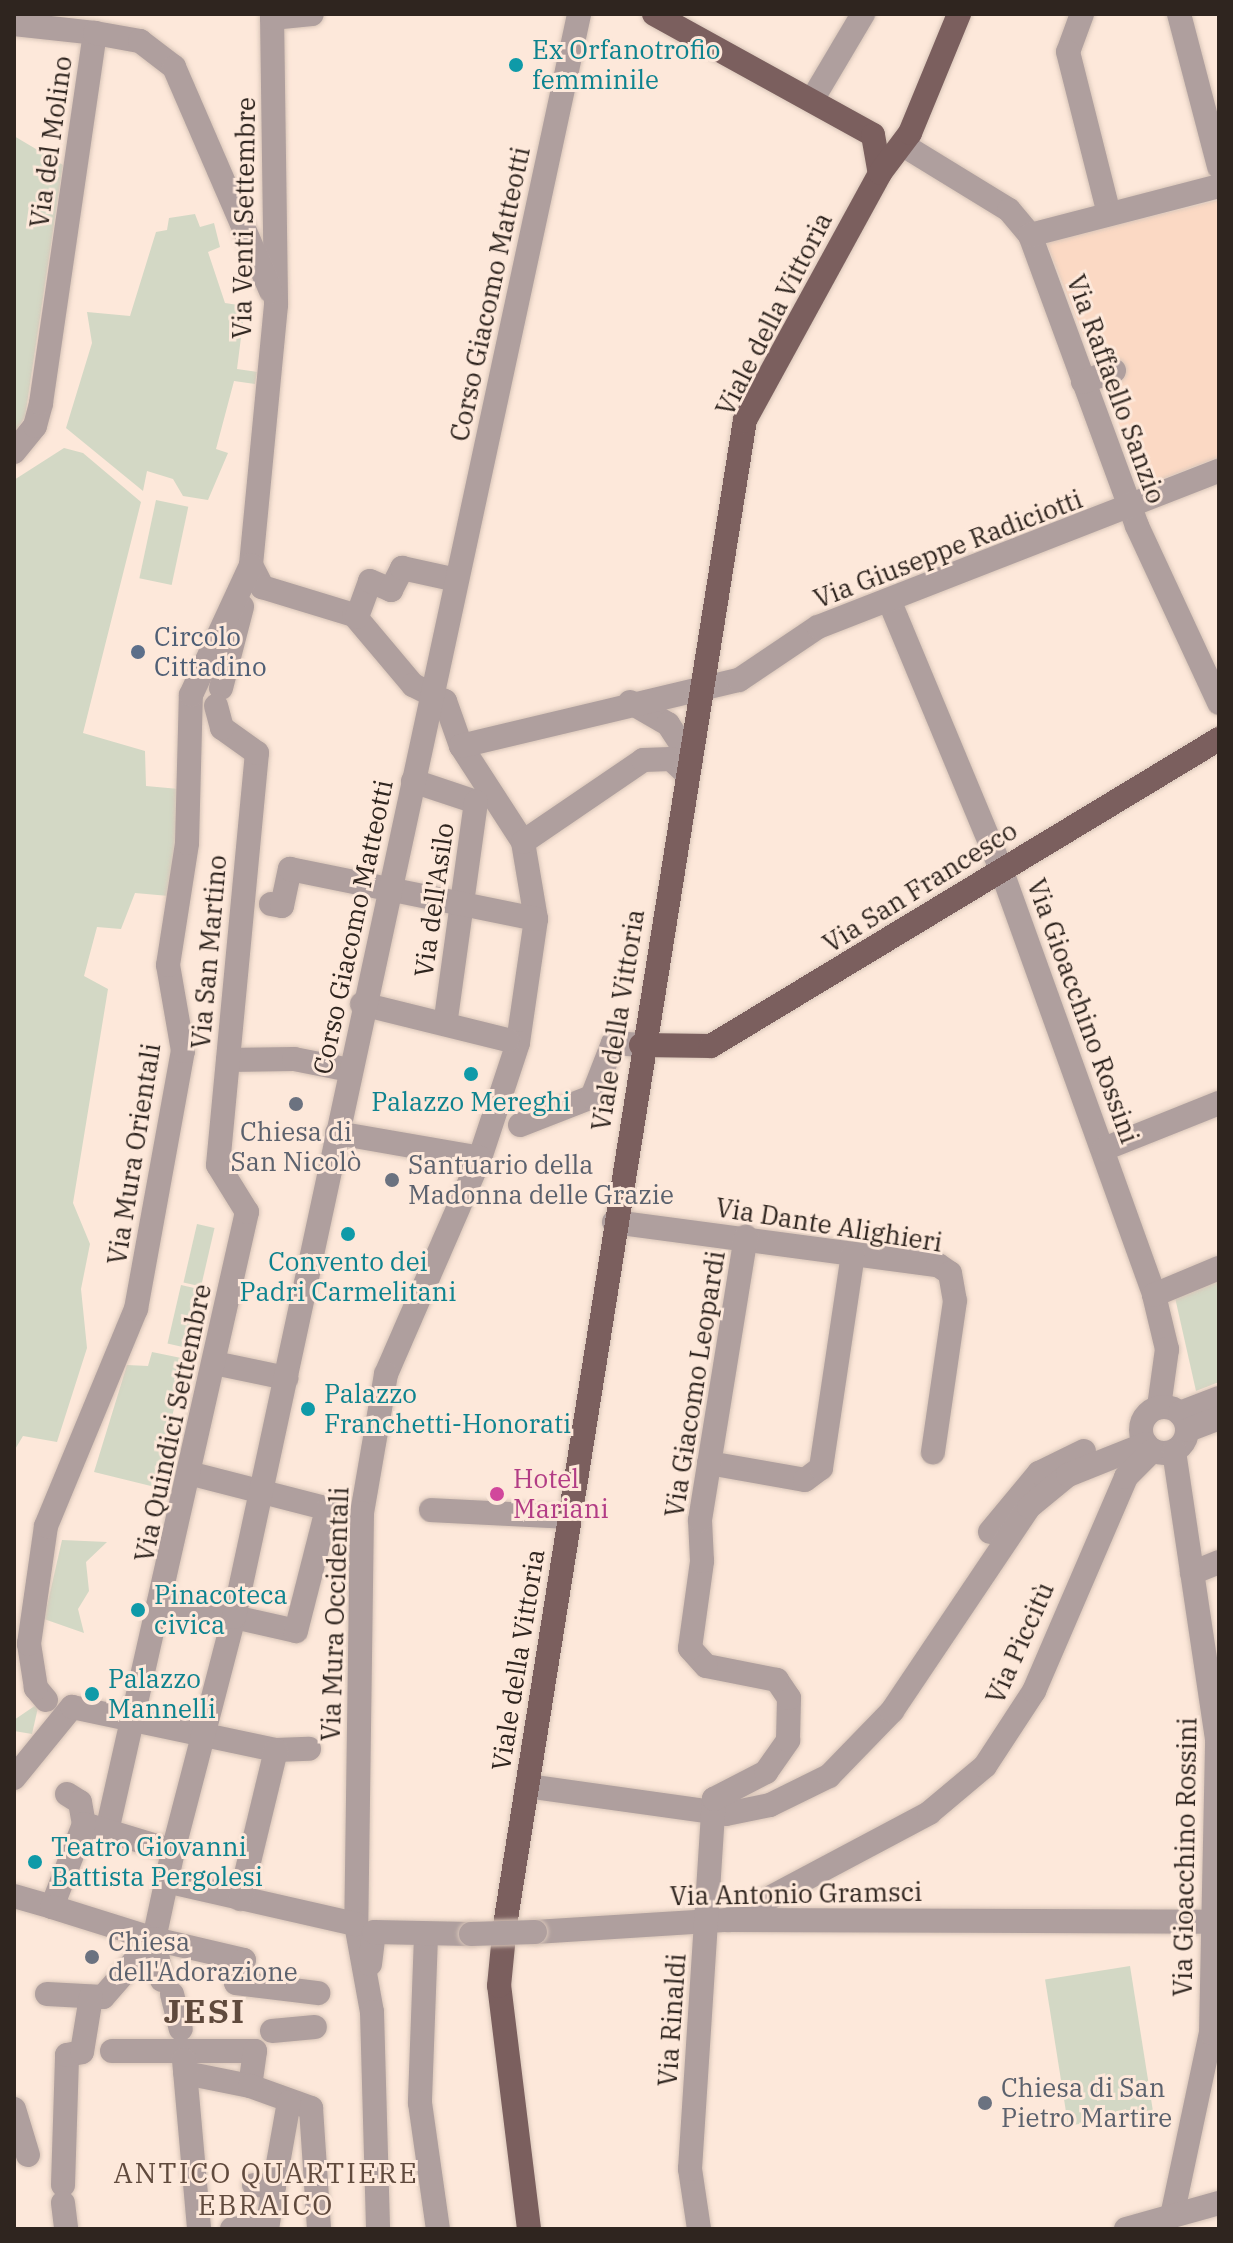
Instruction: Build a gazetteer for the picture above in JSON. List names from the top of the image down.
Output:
{
  "streets": {
    "main road": ["Viale della Vittoria", "Via San Francesco"],
    "street": [
      "Via del Molino",
      "Via Venti Settembre",
      "Corso Giacomo Matteotti",
      "Via Raffaello Sanzio",
      "Via Giuseppe Radiciotti",
      "Via dell'Asilo",
      "Via San Martino",
      "Via Gioacchino Rossini",
      "Via Mura Orientali",
      "Via Dante Alighieri",
      "Via Giacomo Leopardi",
      "Via Quindici Settembre",
      "Via Mura Occidentali",
      "Via Piccitù",
      "Via Antonio Gramsci",
      "Via Rinaldi"
    ]
  },
  "crossings": [
    ["Via del Molino", "Via Venti Settembre"],
    ["Via Venti Settembre", "Via Mura Orientali"],
    ["Corso Giacomo Matteotti", "Via dell'Asilo"],
    ["Corso Giacomo Matteotti", "Via Mura Occidentali"],
    ["Corso Giacomo Matteotti", "Via Antonio Gramsci"],
    ["Viale della Vittoria", "Via Raffaello Sanzio"],
    ["Viale della Vittoria", "Via Giuseppe Radiciotti"],
    ["Viale della Vittoria", "Via San Francesco"],
    ["Viale della Vittoria", "Via Dante Alighieri"],
    ["Via Raffaello Sanzio", "Via Giuseppe Radiciotti"],
    ["Via Giuseppe Radiciotti", "Via Gioacchino Rossini"],
    ["Via Giuseppe Radiciotti", "Via Mura Occidentali"],
    ["Via San Francesco", "Via Gioacchino Rossini"],
    ["Via San Martino", "Via Quindici Settembre"],
    ["Via Gioacchino Rossini", "Via Piccitù"],
    ["Via Gioacchino Rossini", "Via Antonio Gramsci"],
    ["Via Dante Alighieri", "Via Giacomo Leopardi"],
    ["Via Giacomo Leopardi", "Via Rinaldi"],
    ["Via Mura Occidentali", "Via Antonio Gramsci"],
    ["Via Piccitù", "Via Antonio Gramsci"],
    ["Via Piccitù", "Via Rinaldi"],
    ["Via Antonio Gramsci", "Via Rinaldi"]
  ],
  "districts": ["JESI", "ANTICO QUARTIERE EBRAICO"],
  "places": [
    "Ex Orfanotrofio femminile",
    "Circolo Cittadino",
    "Palazzo Mereghi",
    "Chiesa di San Nicolò",
    "Santuario della Madonna delle Grazie",
    "Convento dei Padri Carmelitani",
    "Palazzo Franchetti-Honorati",
    "Hotel Mariani",
    "Pinacoteca civica",
    "Palazzo Mannelli",
    "Teatro Giovanni Battista Pergolesi",
    "Chiesa dell'Adorazione",
    "Chiesa di San Pietro Martire"
  ]
}
